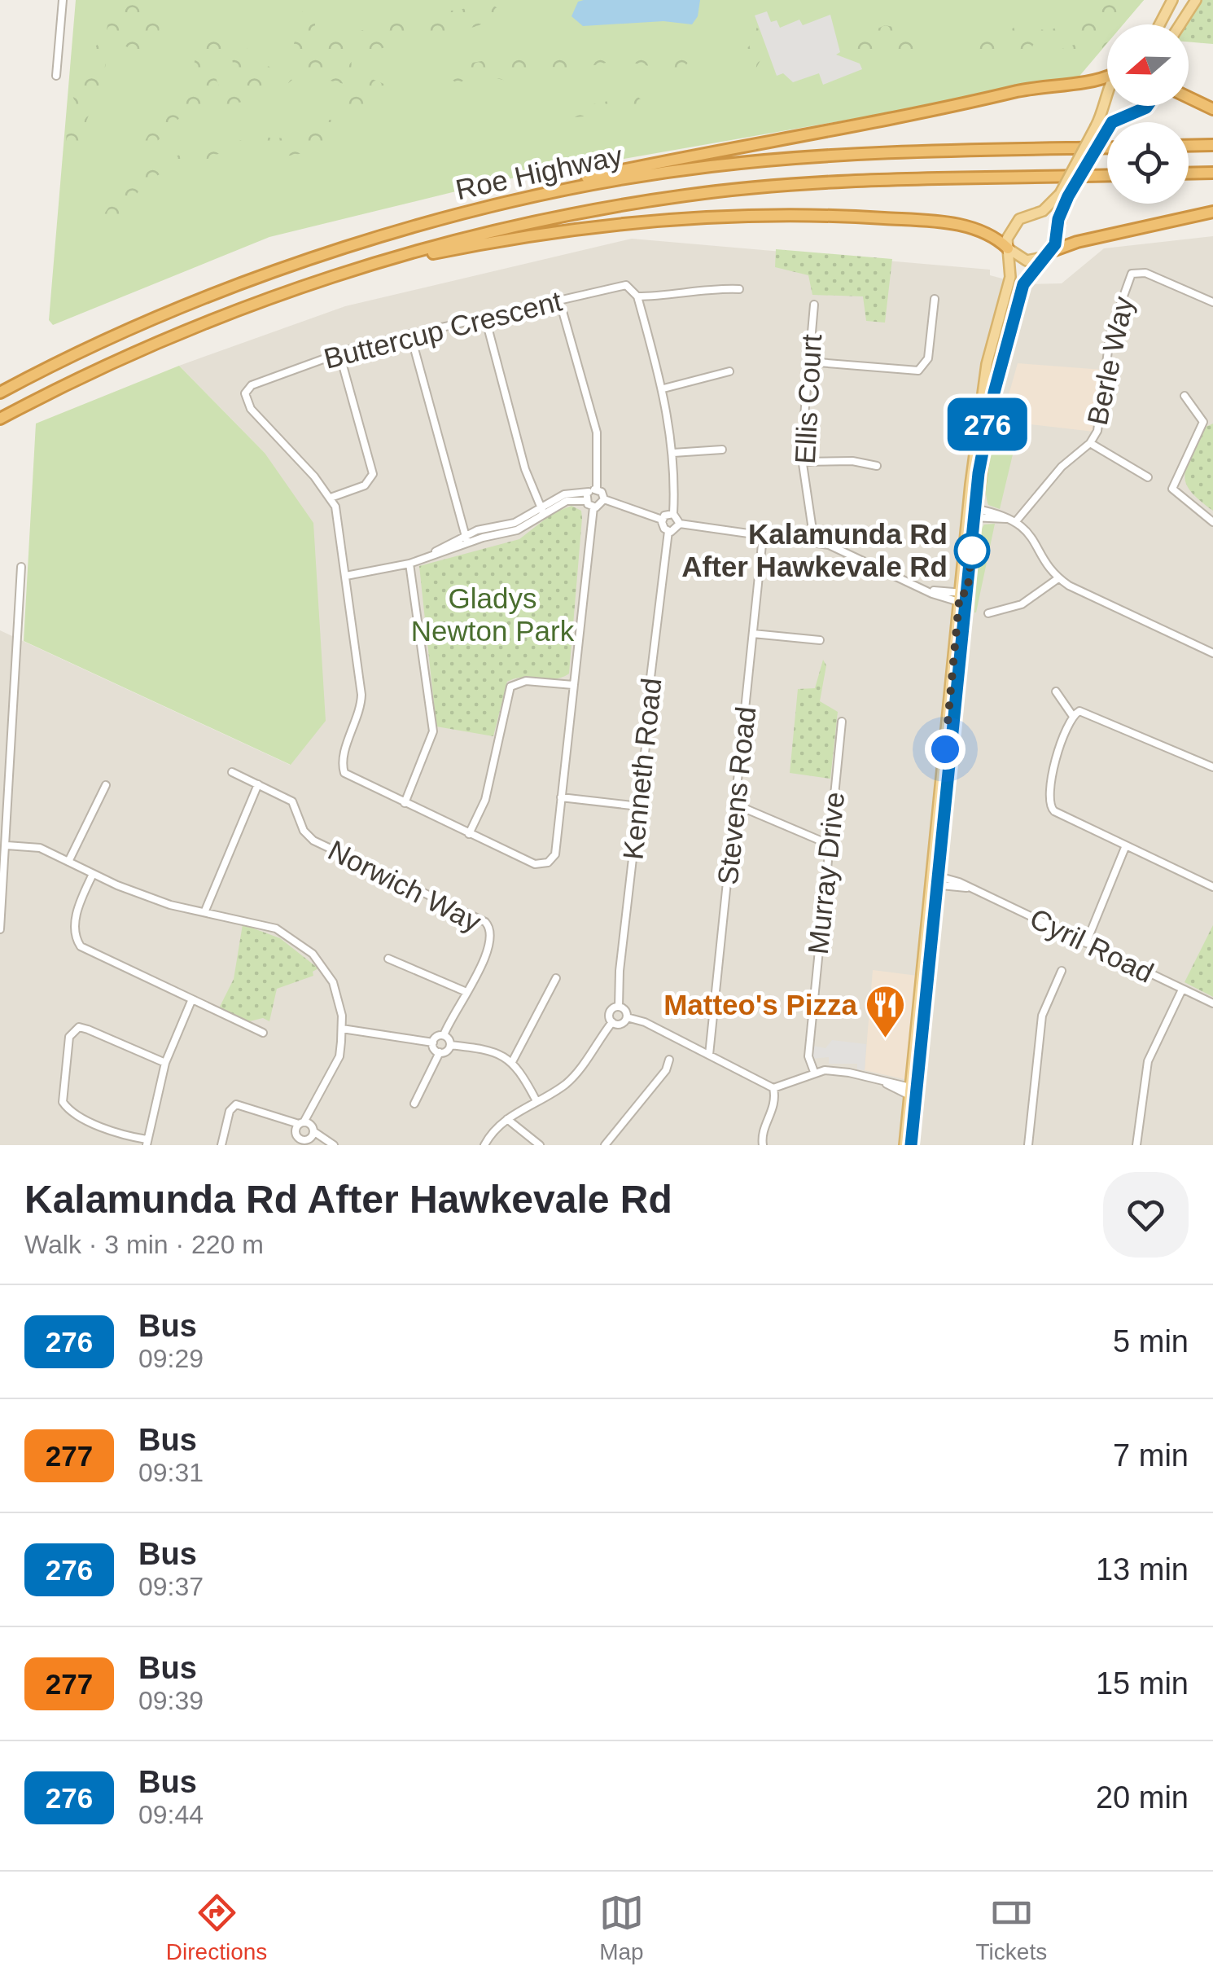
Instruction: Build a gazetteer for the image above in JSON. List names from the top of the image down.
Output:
{
  "streets": {
    "highway": ["Roe Highway"],
    "street": [
      "Buttercup Crescent",
      "Berle Way",
      "Ellis Court",
      "Kenneth Road",
      "Stevens Road",
      "Murray Drive",
      "Norwich Way",
      "Cyril Road"
    ]
  },
  "parks": ["Gladys Newton Park"],
  "places": {
    "other": ["Kalamunda Rd After Hawkevale Rd"],
    "restaurant": ["Matteo's Pizza"]
  },
  "lines": ["bus line 276"],
  "north": "left",
  "page": {
    "on_map": "276",
    "heading": ["Kalamunda Rd After Hawkevale Rd", "Walk · 3 min · 220 m"],
    "list": [
      {
        "mark": "276",
        "name": "Bus",
        "note": "09:29",
        "value": "5 min"
      },
      {
        "mark": "277",
        "name": "Bus",
        "note": "09:31",
        "value": "7 min"
      },
      {
        "mark": "276",
        "name": "Bus",
        "note": "09:37",
        "value": "13 min"
      },
      {
        "mark": "277",
        "name": "Bus",
        "note": "09:39",
        "value": "15 min"
      },
      {
        "mark": "276",
        "name": "Bus",
        "note": "09:44",
        "value": "20 min"
      }
    ],
    "tabs": ["Directions", "Map", "Tickets"]
  }
}
